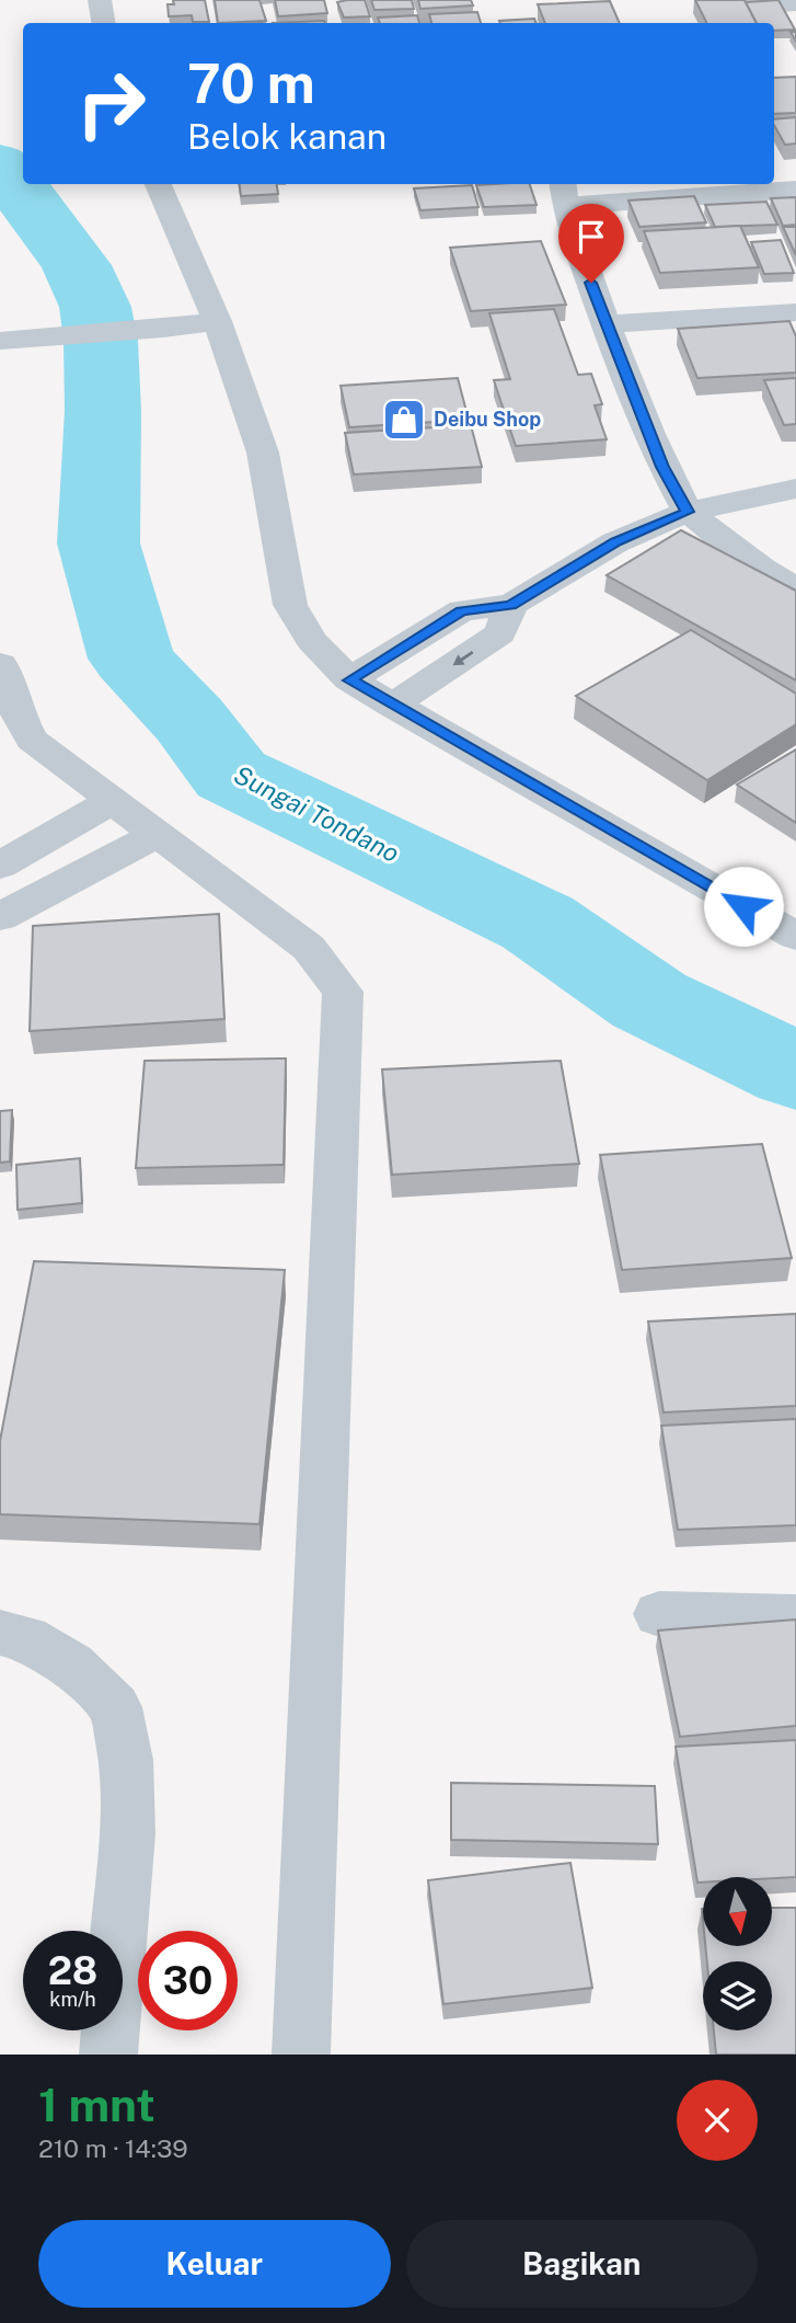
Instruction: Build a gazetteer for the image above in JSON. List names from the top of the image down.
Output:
{
  "water": ["Sungai Tondano"],
  "places": {
    "shop": ["Deibu Shop"]
  },
  "north": "bottom",
  "page": {
    "turn": ["70 m", "Belok kanan"],
    "speed": "28 km/h",
    "limit": "30",
    "heading": ["1 mnt", "210 m · 14:39"],
    "buttons": ["Keluar", "Bagikan"]
  }
}
